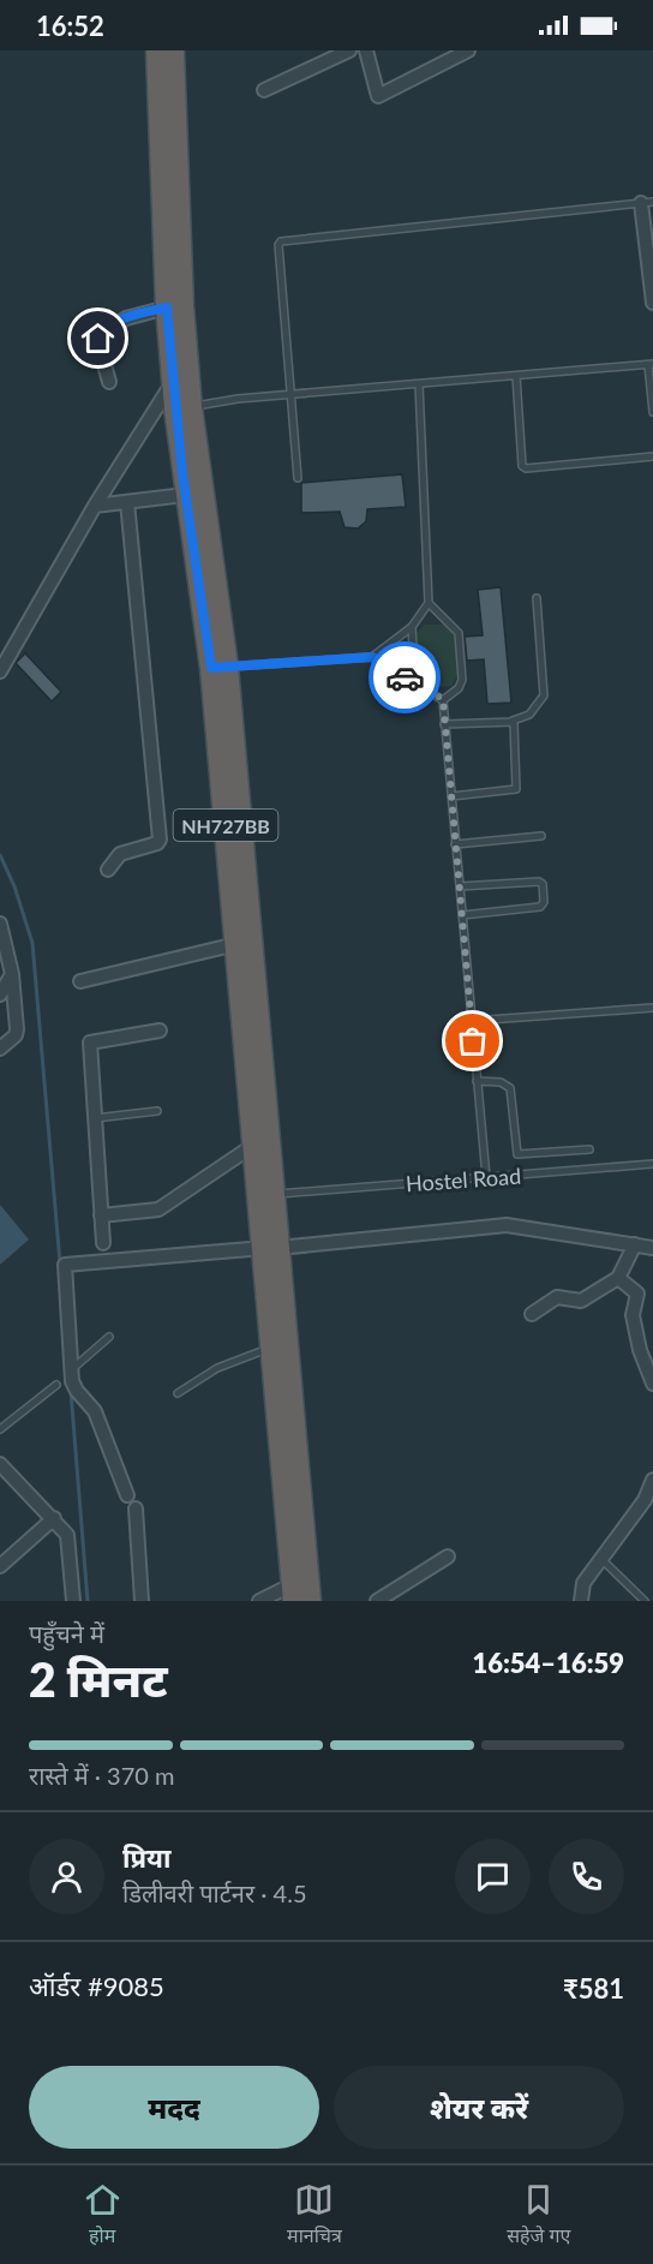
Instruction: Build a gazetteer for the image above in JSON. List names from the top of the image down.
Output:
{
  "streets": {
    "highway": ["NH727BB"],
    "lane": ["Hostel Road"]
  },
  "crossings": [
    ["NH727BB", "Hostel Road"]
  ],
  "page": {
    "status": "16:52",
    "heading": ["2 मिनट", "पहुँचने में", "16:54–16:59"],
    "panel": [
      "प्रिया",
      "डिलीवरी पार्टनर · 4.5",
      "ऑर्डर #9085",
      "₹581"
    ],
    "bar": "रास्ते में · 370 m",
    "buttons": ["मदद", "शेयर करें"],
    "tabs": ["होम", "मानचित्र", "सहेजे गए"]
  }
}
